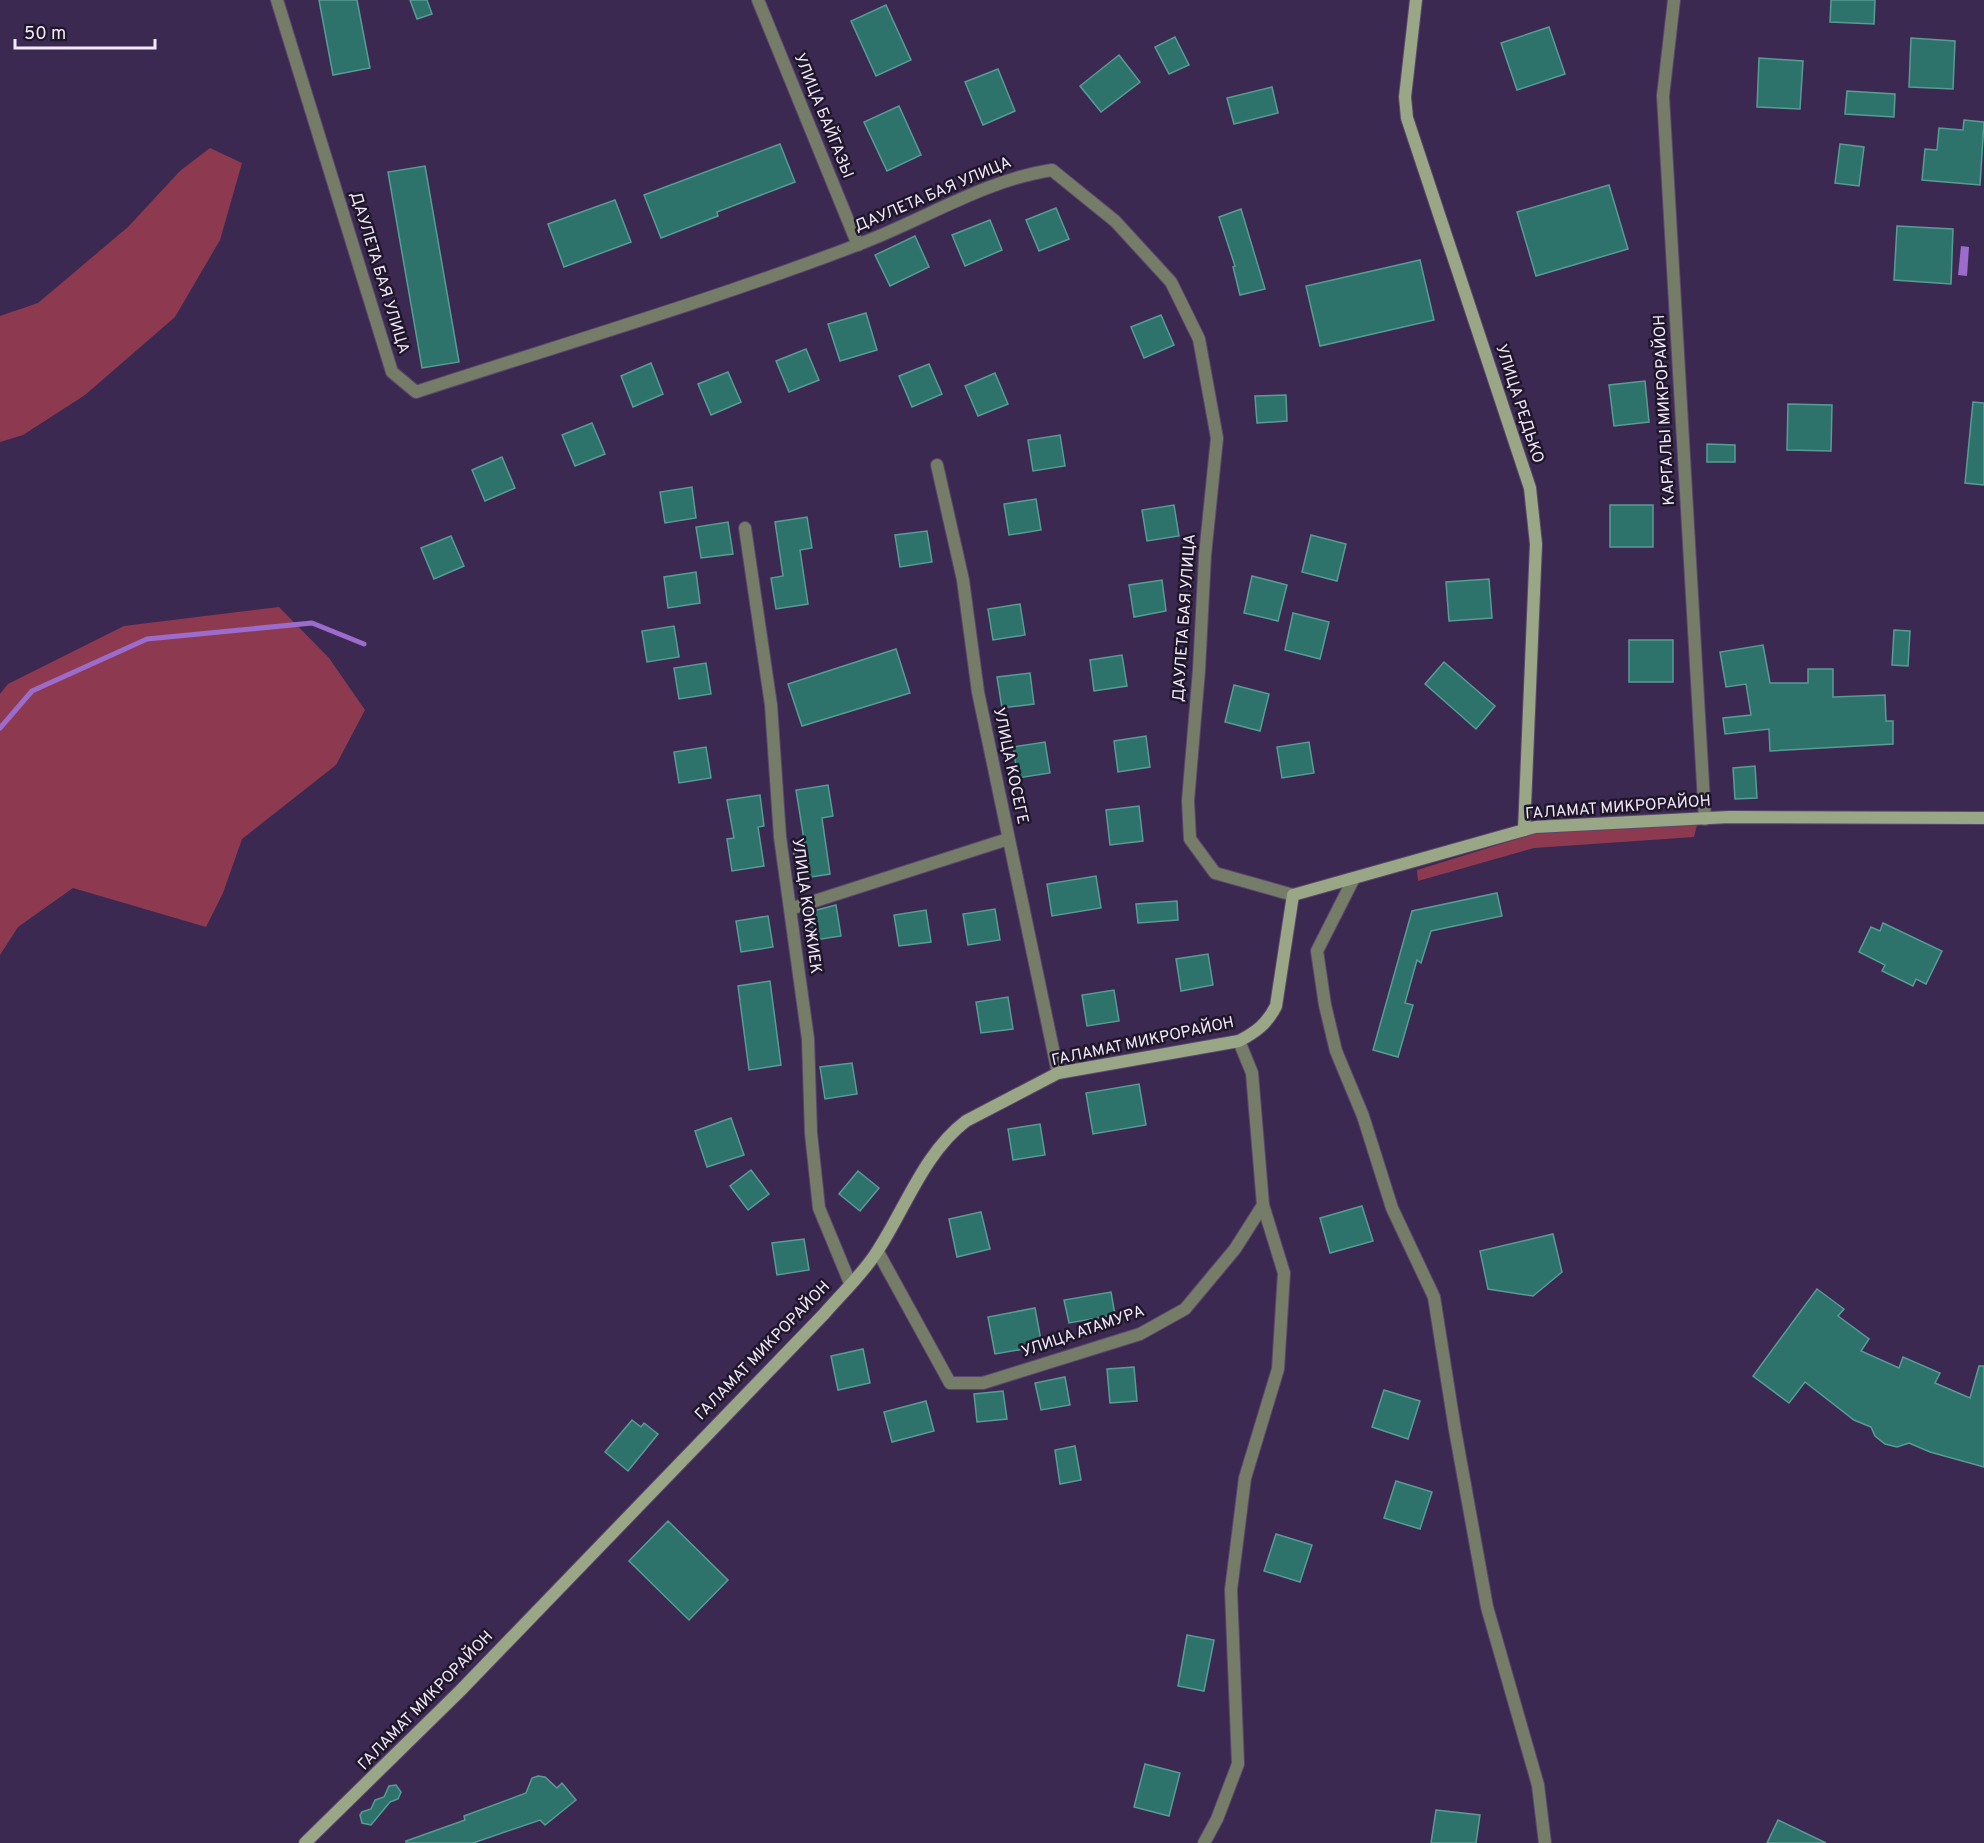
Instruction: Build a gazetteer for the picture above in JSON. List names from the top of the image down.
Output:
{
  "streets": {
    "street": [
      "УЛИЦА БАЙГАЗЫ",
      "ДАУЛЕТА БАЯ УЛИЦА",
      "УЛИЦА РЕДЬКО",
      "КАРГАЛЫ МИКРОРАЙОН",
      "УЛИЦА КОСЕГЕ",
      "ГАЛАМАТ МИКРОРАЙОН",
      "УЛИЦА КОКЖИЕК",
      "УЛИЦА АТАМУРА"
    ]
  },
  "crossings": [
    ["УЛИЦА БАЙГАЗЫ", "ДАУЛЕТА БАЯ УЛИЦА"],
    ["ДАУЛЕТА БАЯ УЛИЦА", "ГАЛАМАТ МИКРОРАЙОН"],
    ["УЛИЦА РЕДЬКО", "ГАЛАМАТ МИКРОРАЙОН"],
    ["КАРГАЛЫ МИКРОРАЙОН", "ГАЛАМАТ МИКРОРАЙОН"],
    ["УЛИЦА КОСЕГЕ", "ГАЛАМАТ МИКРОРАЙОН"],
    ["ГАЛАМАТ МИКРОРАЙОН", "УЛИЦА КОКЖИЕК"],
    ["ГАЛАМАТ МИКРОРАЙОН", "УЛИЦА АТАМУРА"]
  ],
  "scale_bar": "50 m"
}
